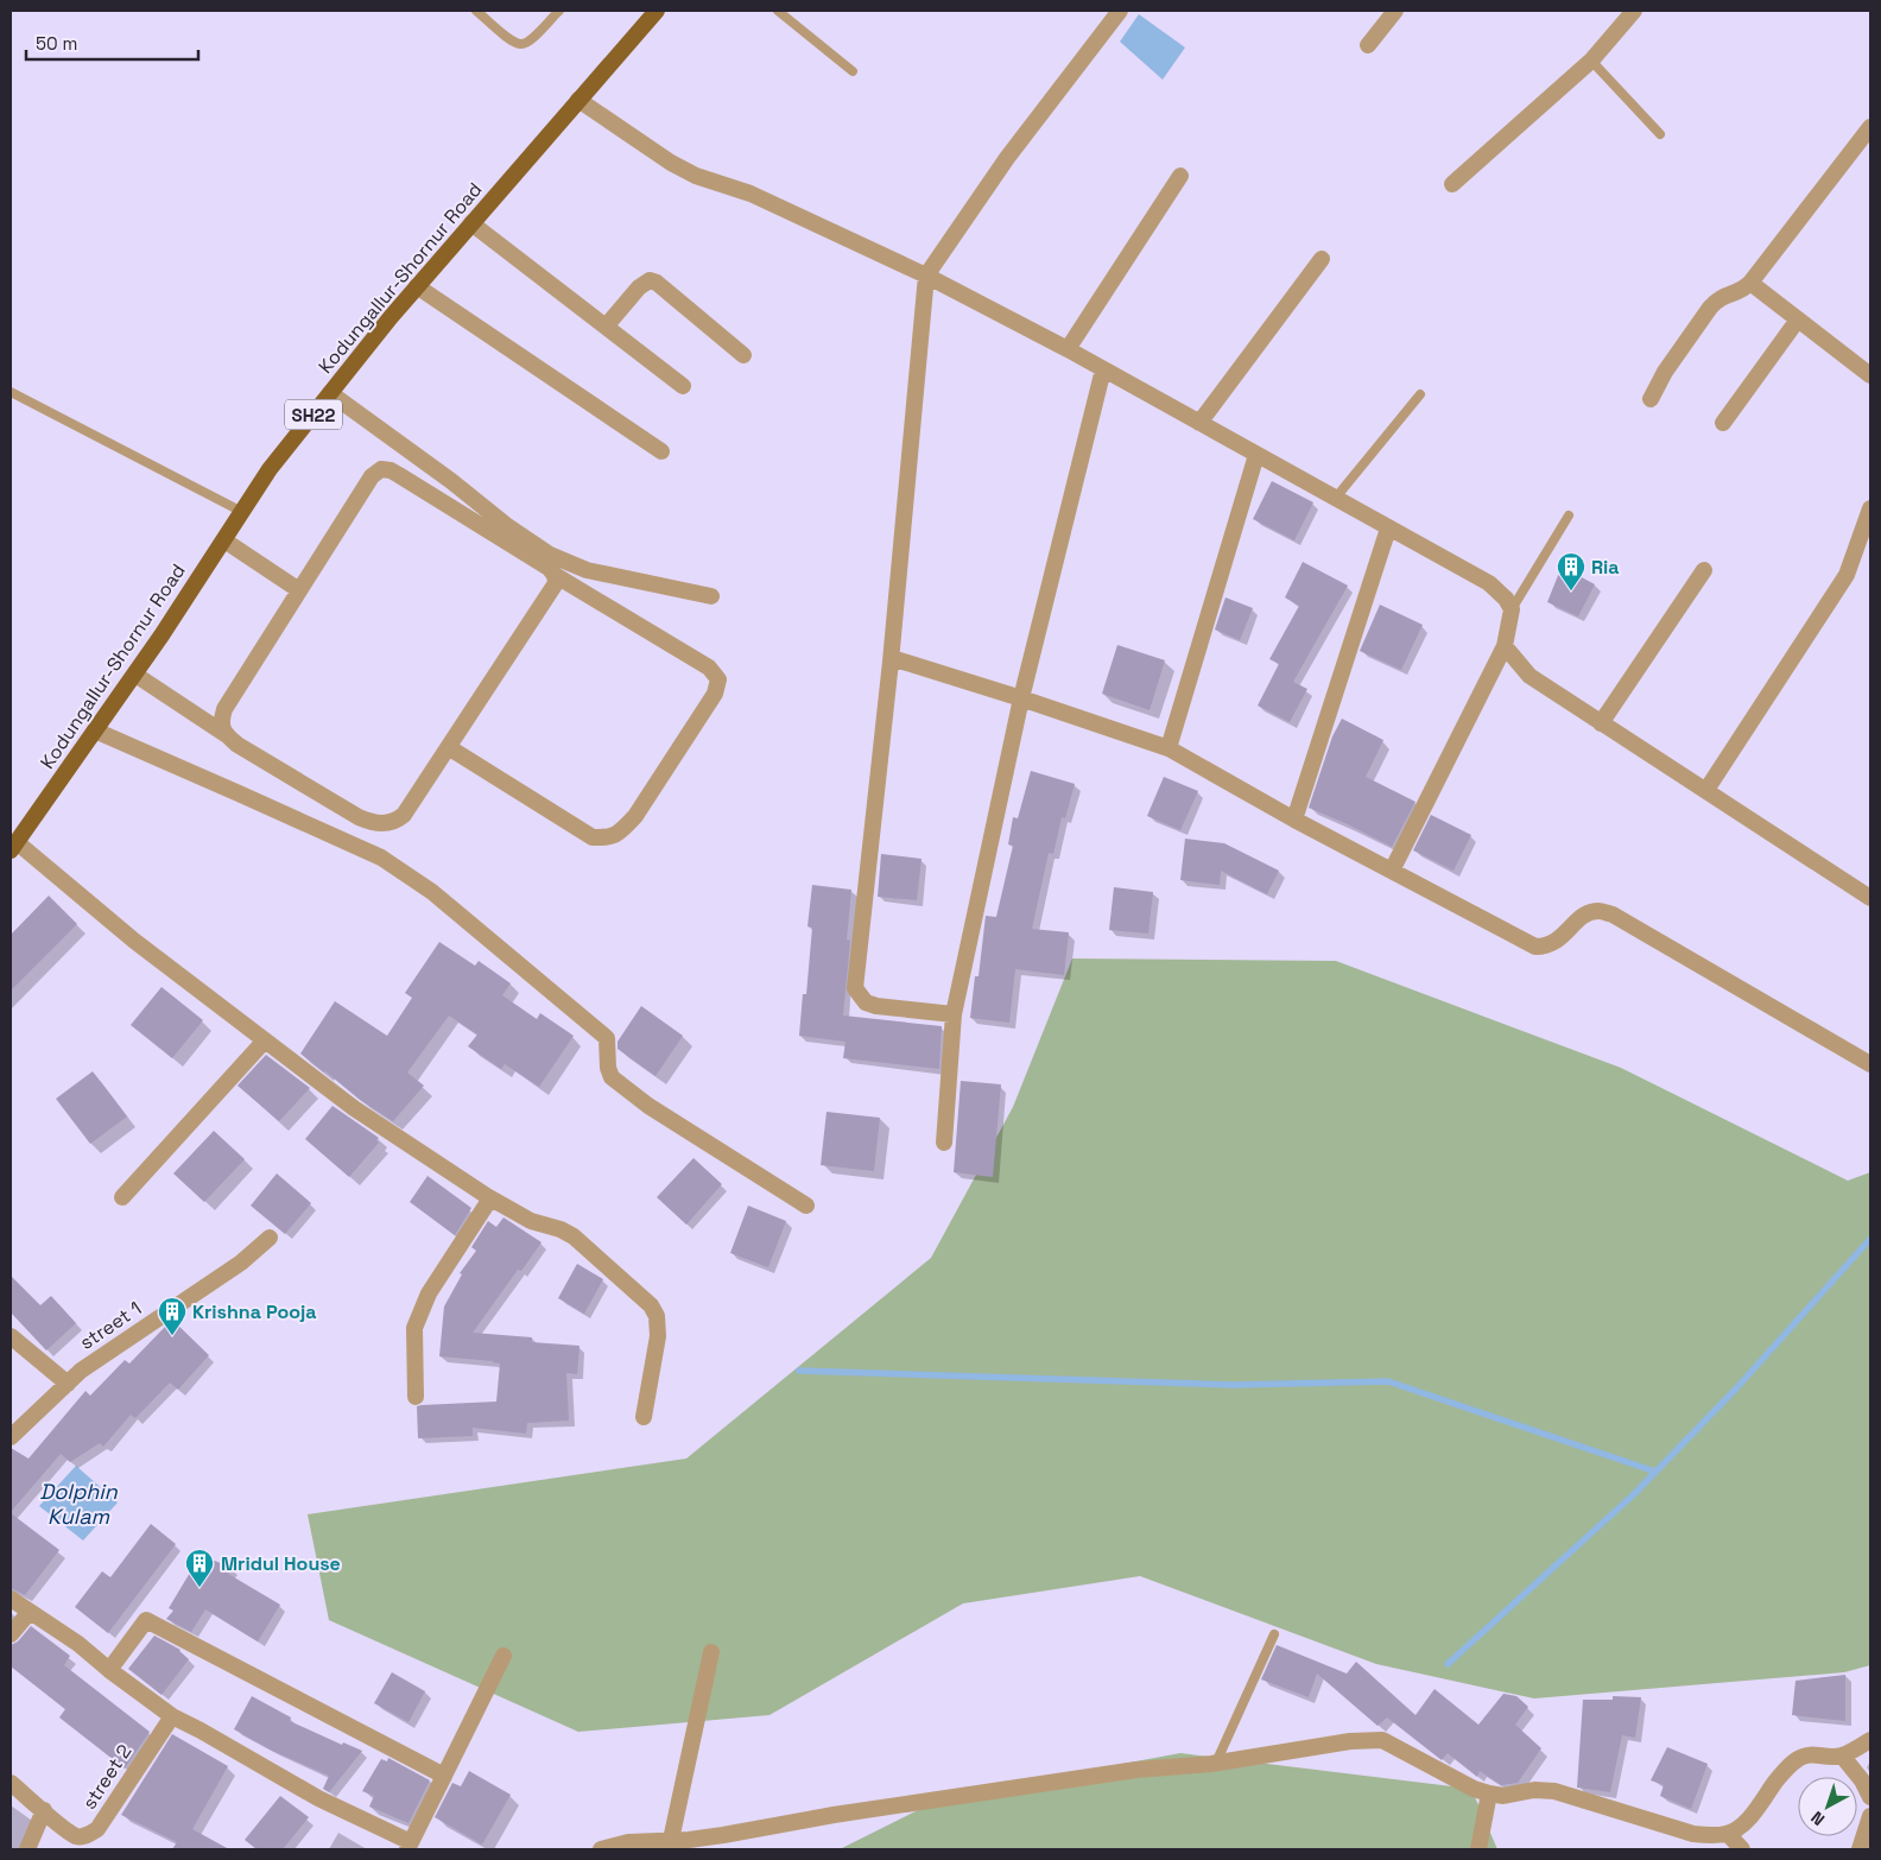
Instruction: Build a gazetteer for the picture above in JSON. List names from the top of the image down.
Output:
{
  "streets": {
    "main road": ["Kodungallur-Shornur Road", "SH22"],
    "street": ["street 1", "street 2"]
  },
  "water": ["Dolphin Kulam"],
  "places": {
    "building": ["Ria", "Krishna Pooja", "Mridul House"]
  },
  "scale_bar": "50 m",
  "north": "bottom left"
}
